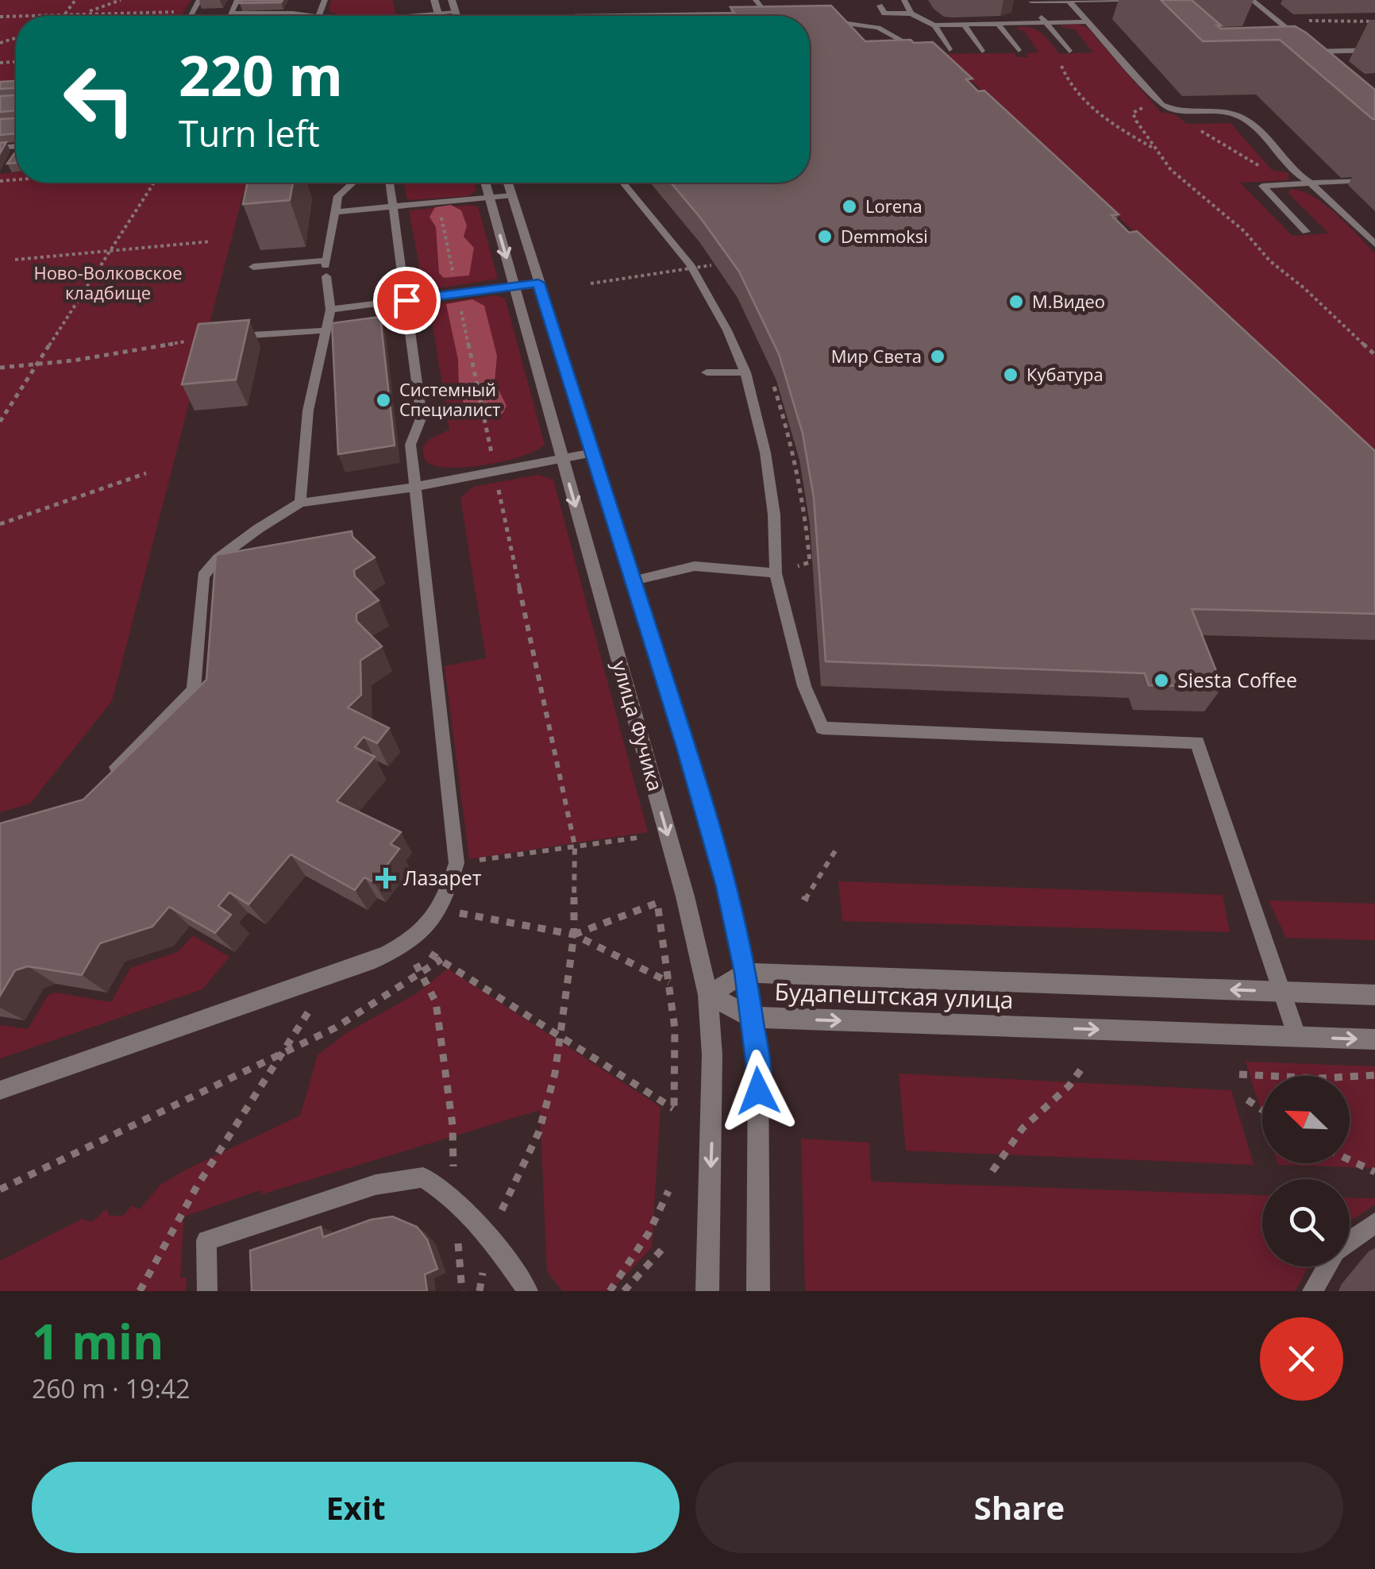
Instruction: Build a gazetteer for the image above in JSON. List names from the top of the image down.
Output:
{
  "streets": {
    "street": ["улица Фучика", "Будапештская улица"]
  },
  "crossings": [
    ["улица Фучика", "Будапештская улица"]
  ],
  "parks": ["Ново-Волковское кладбище"],
  "places": {
    "other": [
      "Lorena",
      "Demmoksi",
      "М.Видео",
      "Мир Света",
      "Кубатура",
      "Системный Специалист",
      "Siesta Coffee"
    ],
    "health": ["Лазарет"]
  },
  "north": "top left",
  "page": {
    "turn": ["220 m", "Turn left"],
    "heading": ["1 min", "260 m · 19:42"],
    "buttons": ["Exit", "Share"]
  }
}
